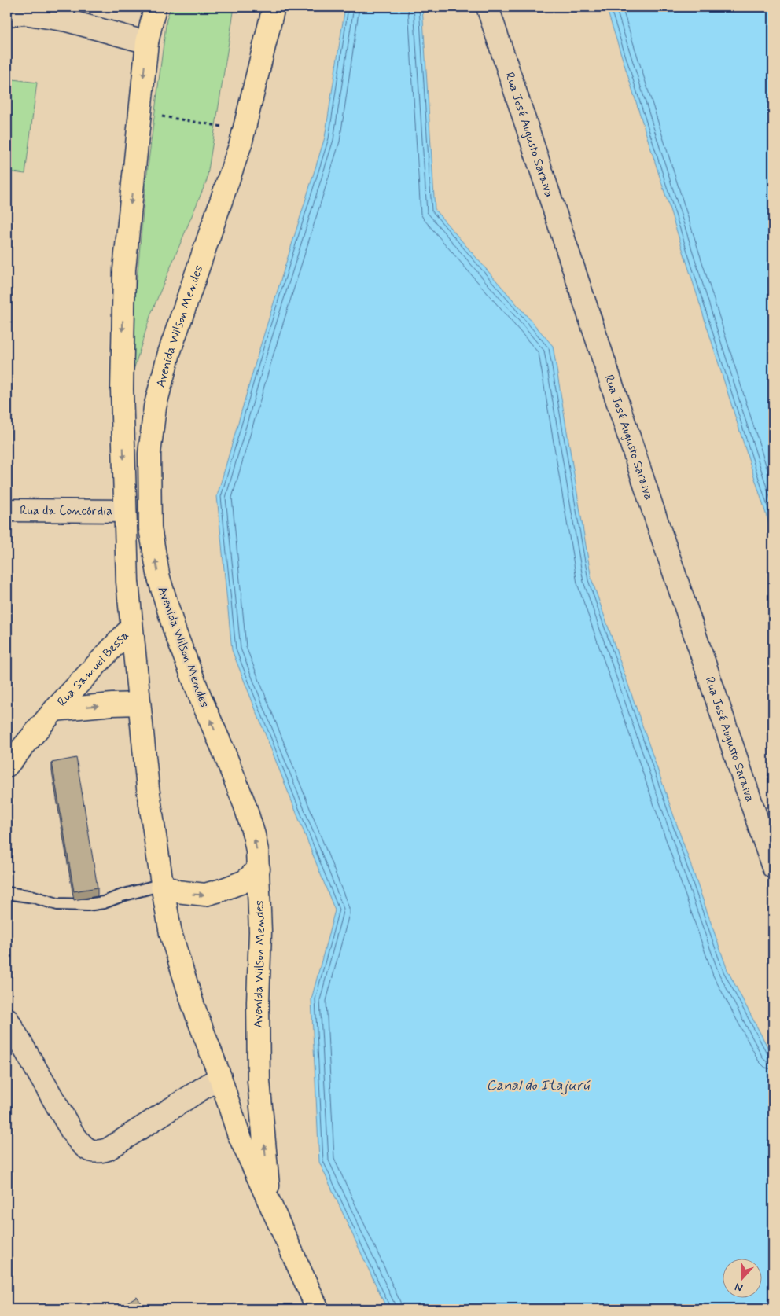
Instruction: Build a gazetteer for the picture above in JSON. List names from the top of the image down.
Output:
{
  "streets": {
    "main road": ["Avenida Wilson Mendes", "Rua Samuel Bessa"],
    "street": ["Rua José Augusto Saraiva", "Rua da Concórdia"]
  },
  "crossings": [
    ["Avenida Wilson Mendes", "Rua da Concórdia"],
    ["Avenida Wilson Mendes", "Rua Samuel Bessa"]
  ],
  "water": ["Canal do Itajurú"],
  "north": "bottom"
}
